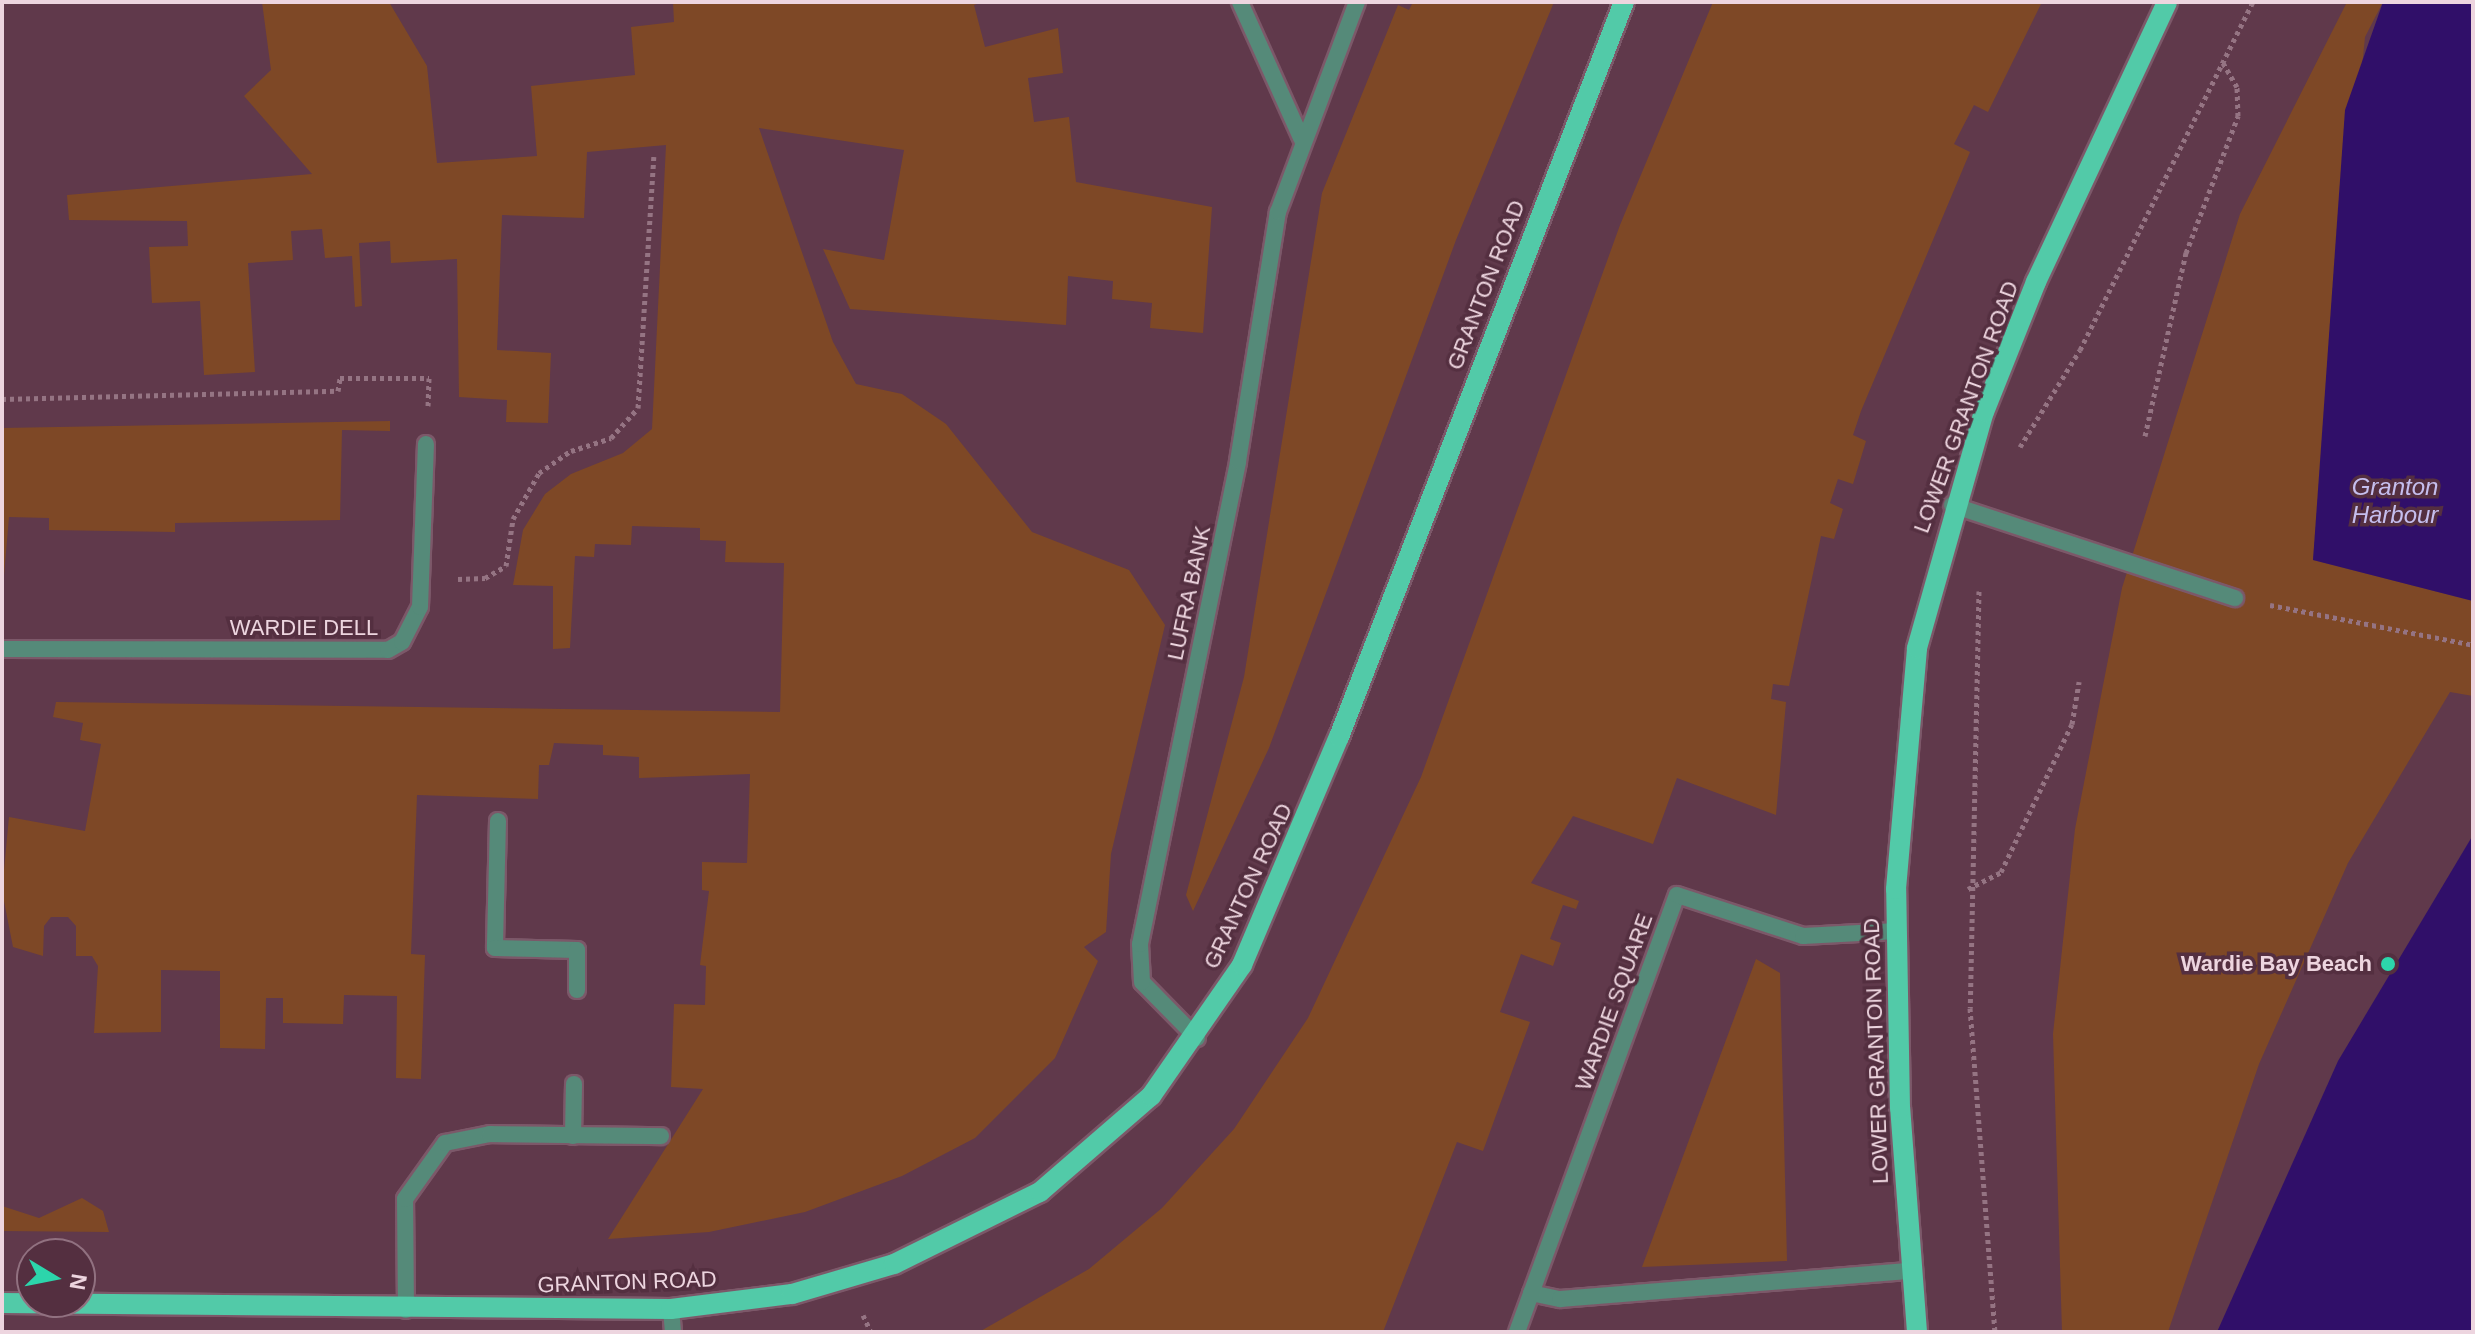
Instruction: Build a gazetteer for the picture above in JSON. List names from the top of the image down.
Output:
{
  "streets": {
    "main road": ["GRANTON ROAD", "LOWER GRANTON ROAD"],
    "street": ["LUFRA BANK", "WARDIE DELL", "WARDIE SQUARE"]
  },
  "crossings": [
    ["GRANTON ROAD", "LUFRA BANK"],
    ["LOWER GRANTON ROAD", "WARDIE SQUARE"]
  ],
  "water": ["Granton Harbour"],
  "places": ["Wardie Bay Beach"],
  "north": "right"
}
